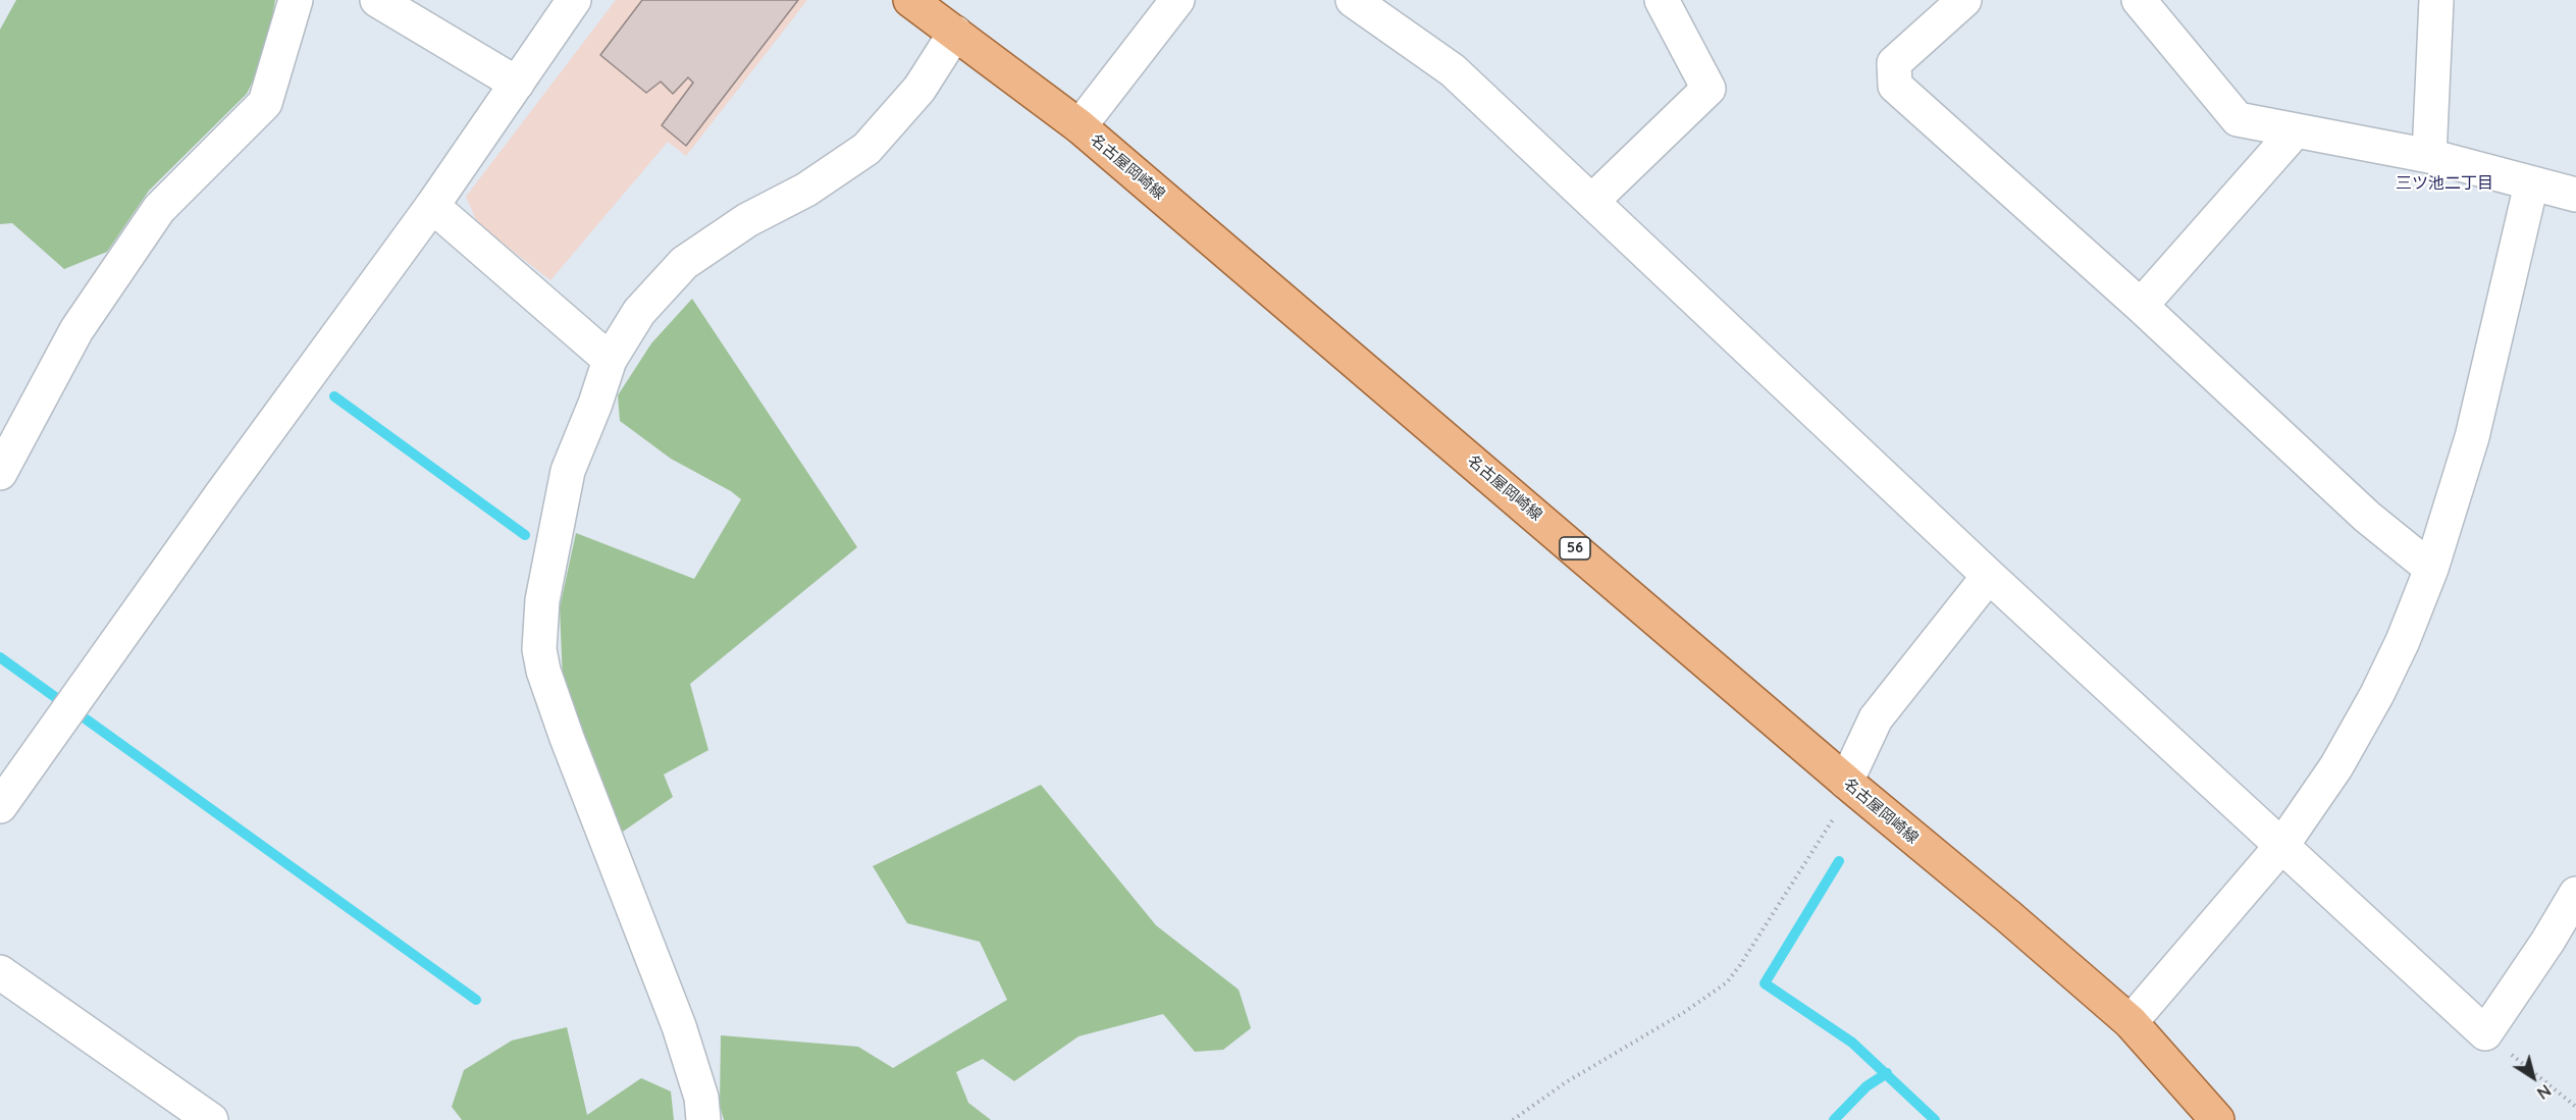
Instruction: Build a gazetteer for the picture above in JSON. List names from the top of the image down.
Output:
{
  "streets": {
    "main road": ["名古屋岡崎線", "56"]
  },
  "districts": ["三ツ池二丁目"],
  "north": "bottom right"
}
